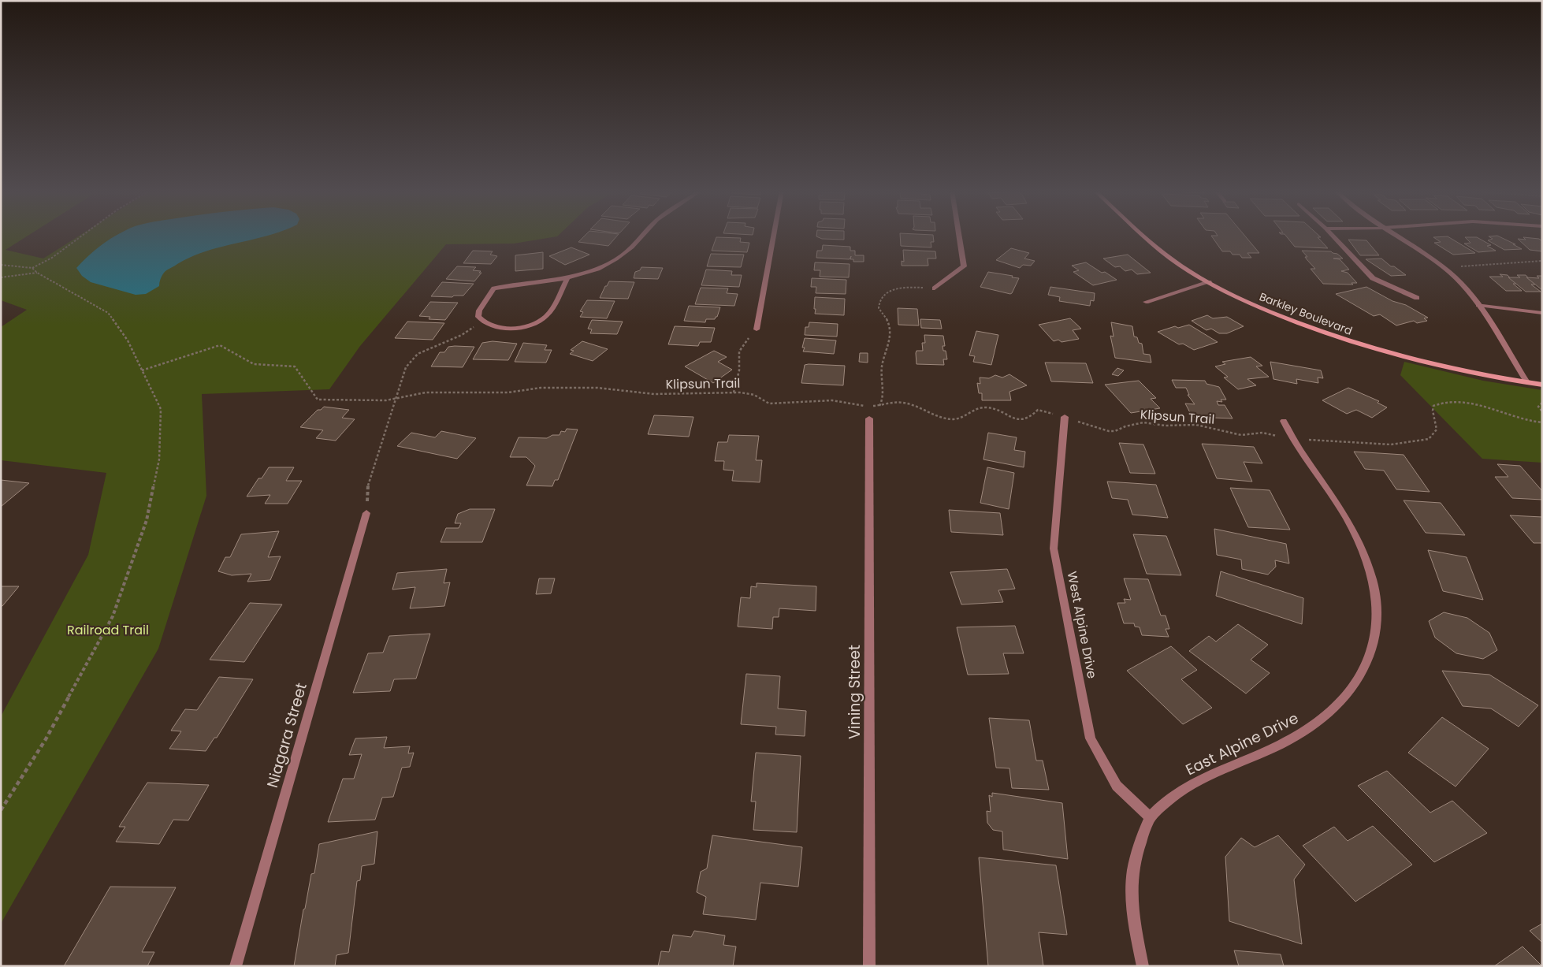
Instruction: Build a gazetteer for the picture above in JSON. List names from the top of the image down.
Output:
{
  "streets": {
    "main road": ["Barkley Boulevard"],
    "street": [
      "West Alpine Drive",
      "Vining Street",
      "Niagara Street",
      "East Alpine Drive"
    ],
    "path": ["Klipsun Trail"]
  },
  "crossings": [
    ["Klipsun Trail", "West Alpine Drive"],
    ["Klipsun Trail", "East Alpine Drive"],
    ["West Alpine Drive", "East Alpine Drive"]
  ],
  "parks": ["Railroad Trail"]
}
